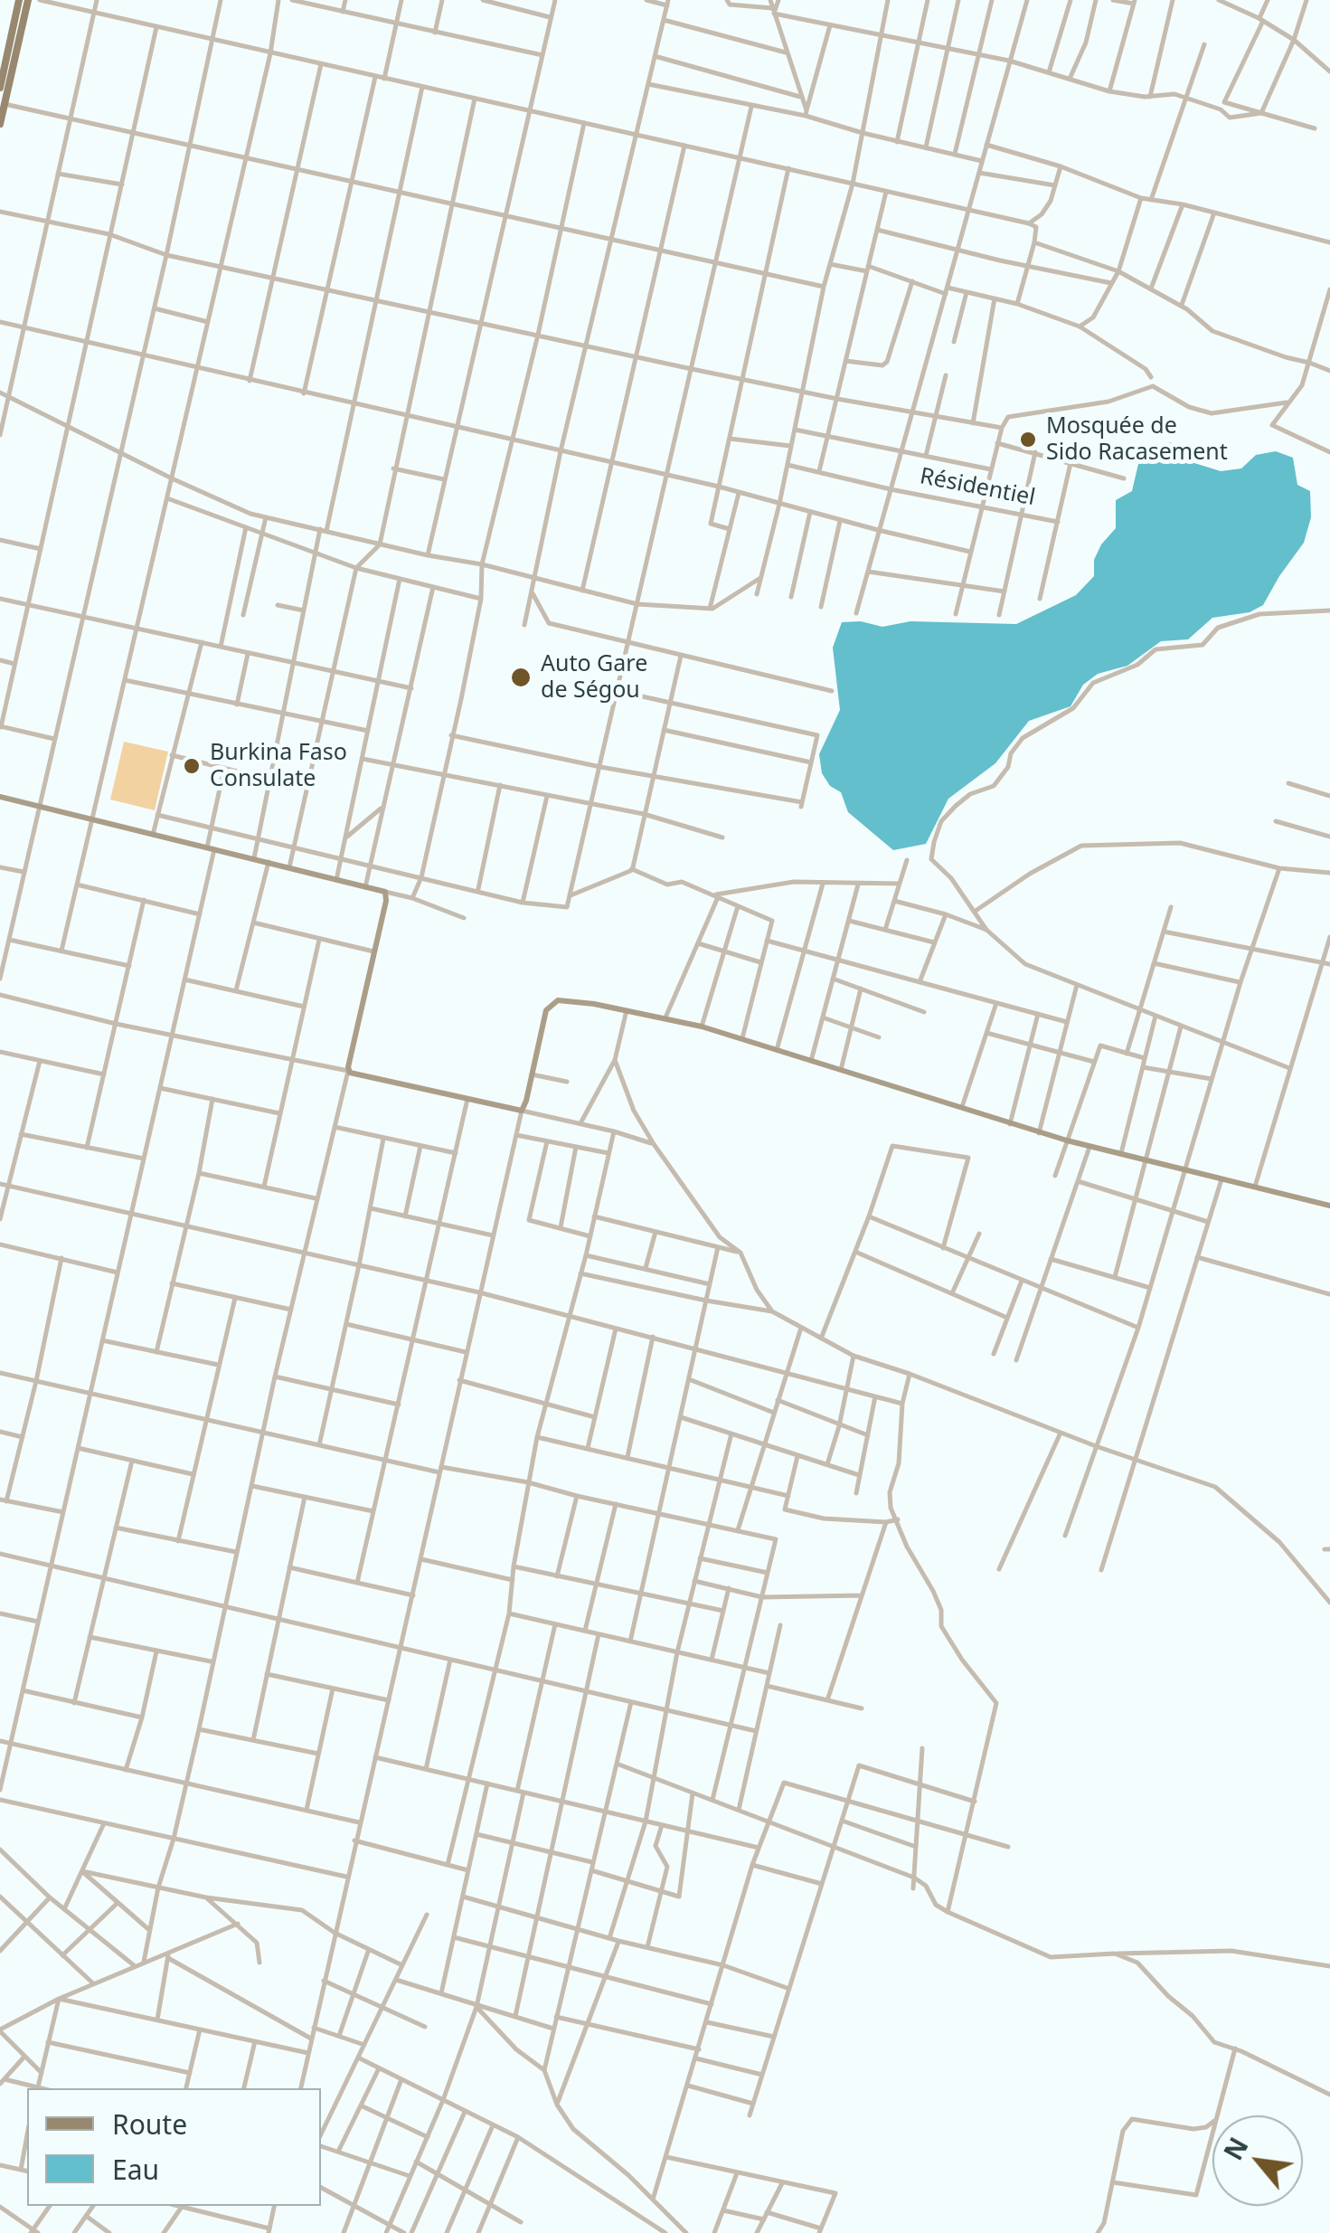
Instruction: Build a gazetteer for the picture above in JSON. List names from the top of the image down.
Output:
{
  "streets": {
    "street": ["Résidentiel"]
  },
  "places": ["Mosquée de Sido Racasement", "Auto Gare de Ségou", "Burkina Faso Consulate"],
  "legend": ["Route", "Eau"],
  "north": "top left"
}
